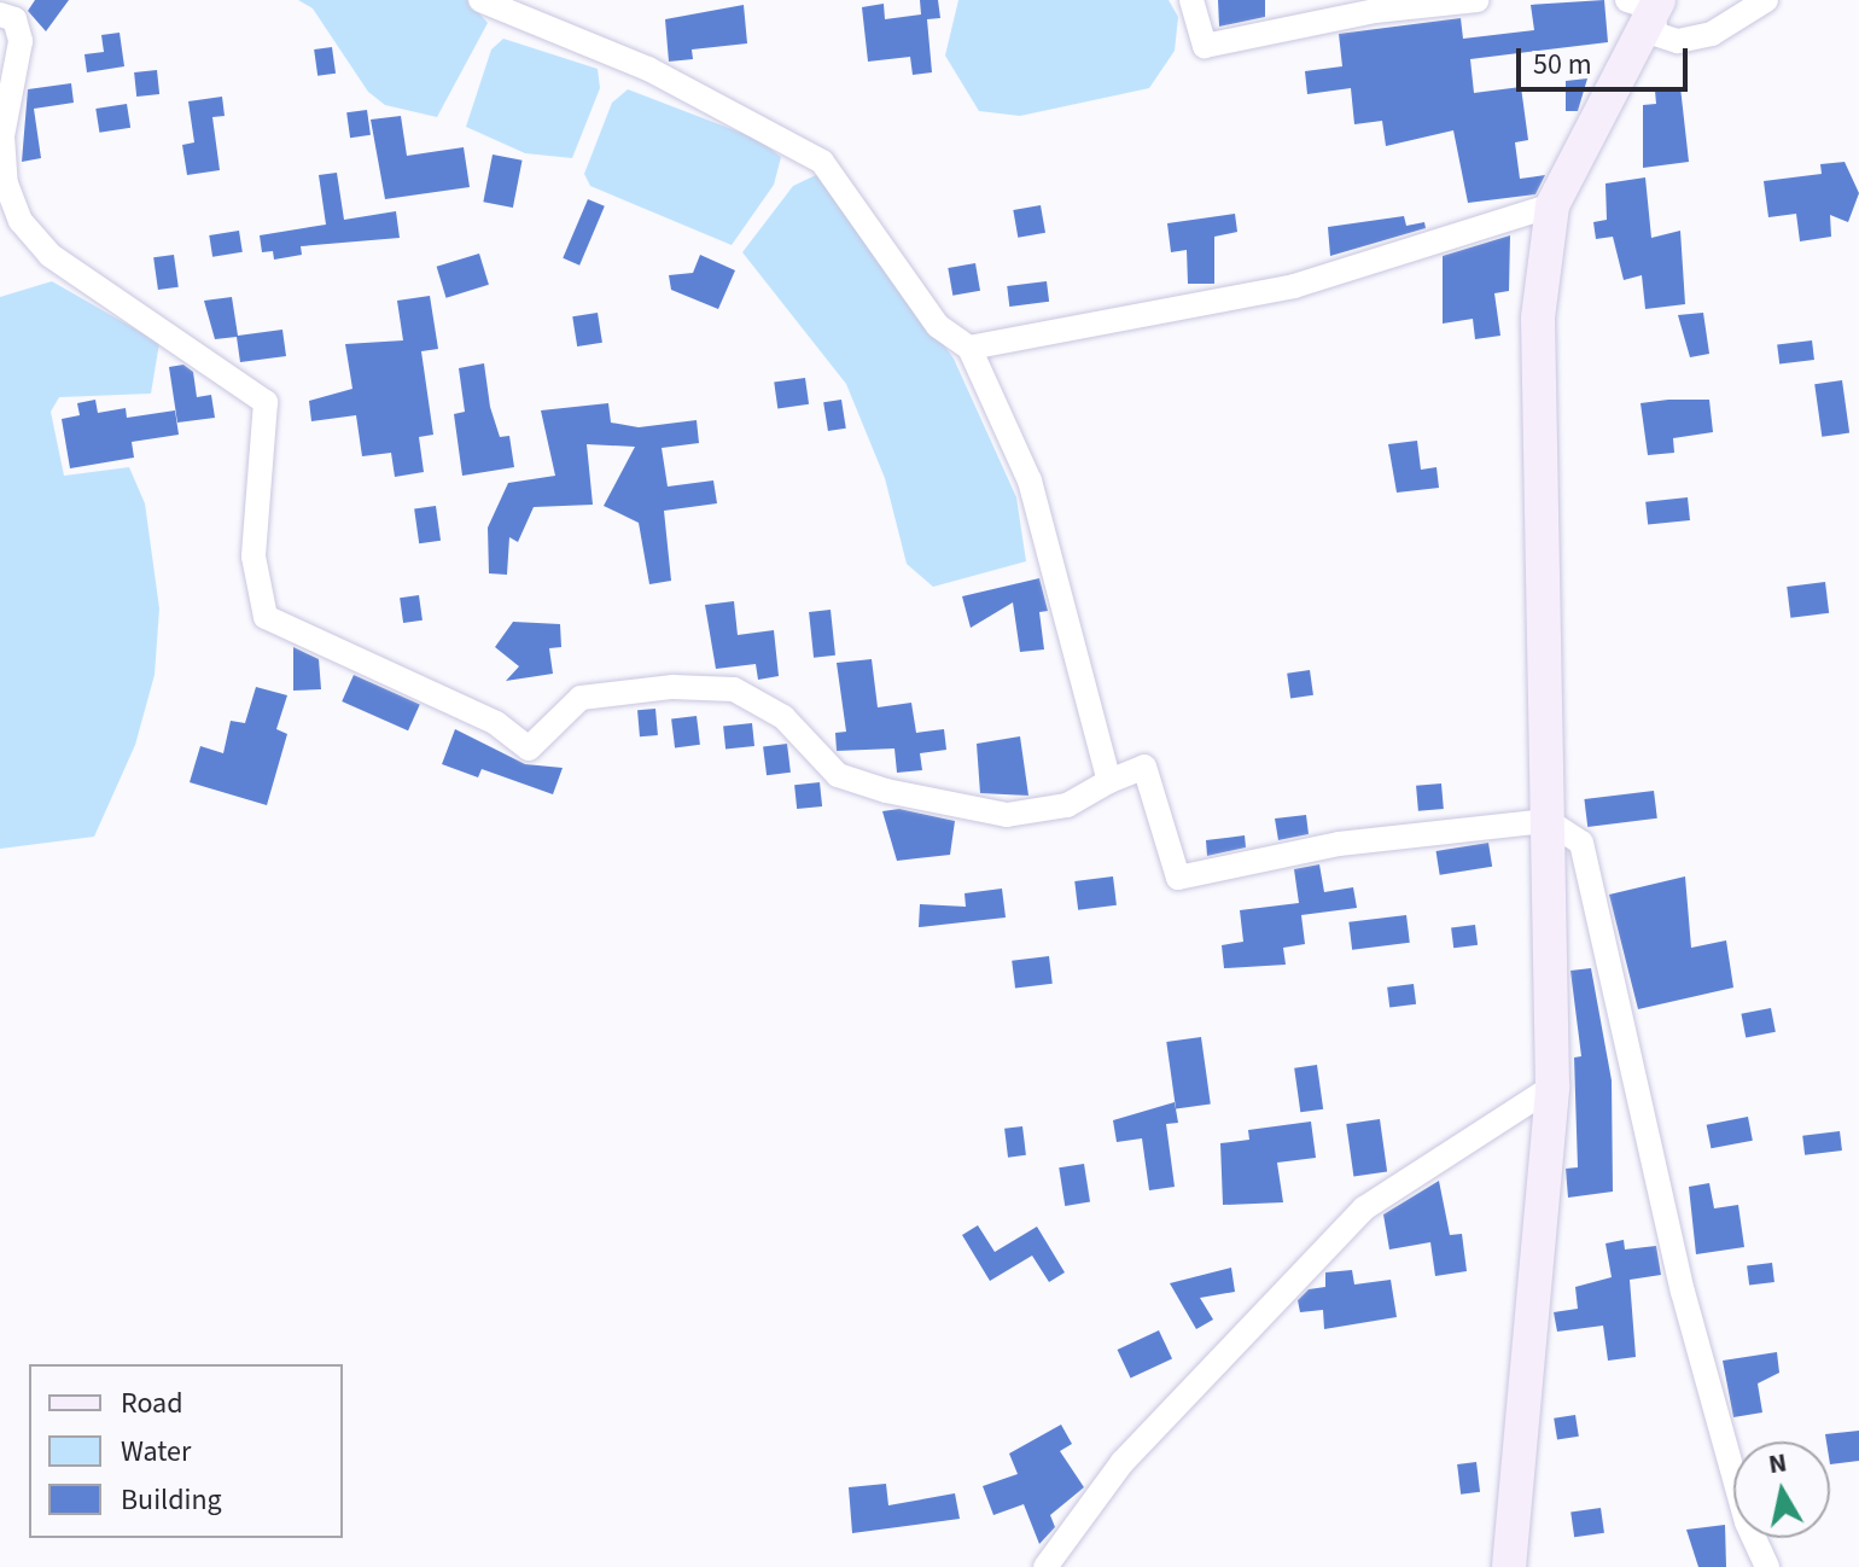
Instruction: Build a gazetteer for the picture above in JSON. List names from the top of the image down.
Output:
{
  "legend": ["Road", "Water", "Building"],
  "scale_bar": "50 m",
  "north": "top"
}
